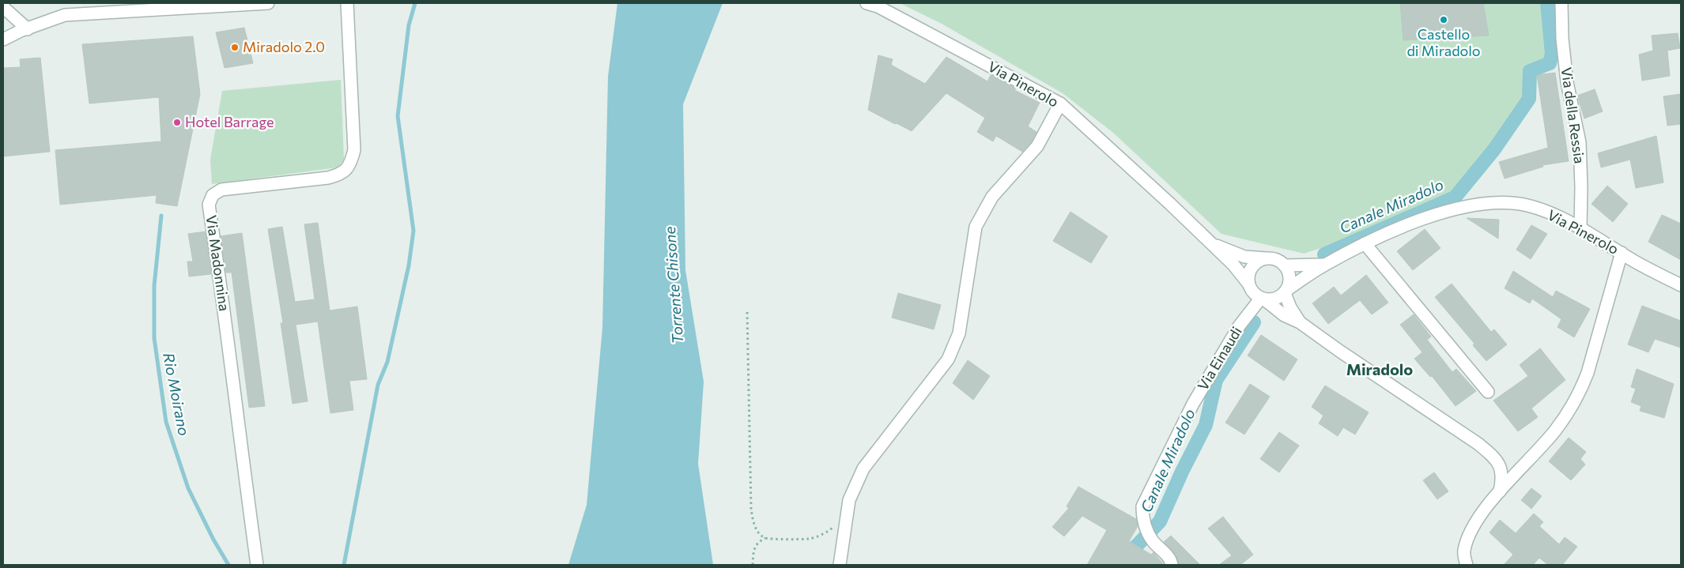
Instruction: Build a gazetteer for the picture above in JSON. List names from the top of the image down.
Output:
{
  "streets": {
    "street": [
      "Via Pinerolo",
      "Via della Ressia",
      "Via Madonnina",
      "Via Einaudi"
    ]
  },
  "crossings": [
    ["Via Pinerolo", "Via della Ressia"],
    ["Via Pinerolo", "Via Einaudi"]
  ],
  "districts": ["Miradolo"],
  "water": ["Canale Miradolo", "Torrente Chisone", "Rio Moirano"],
  "places": ["Castello di Miradolo", "Miradolo 2.0", "Hotel Barrage"]
}
